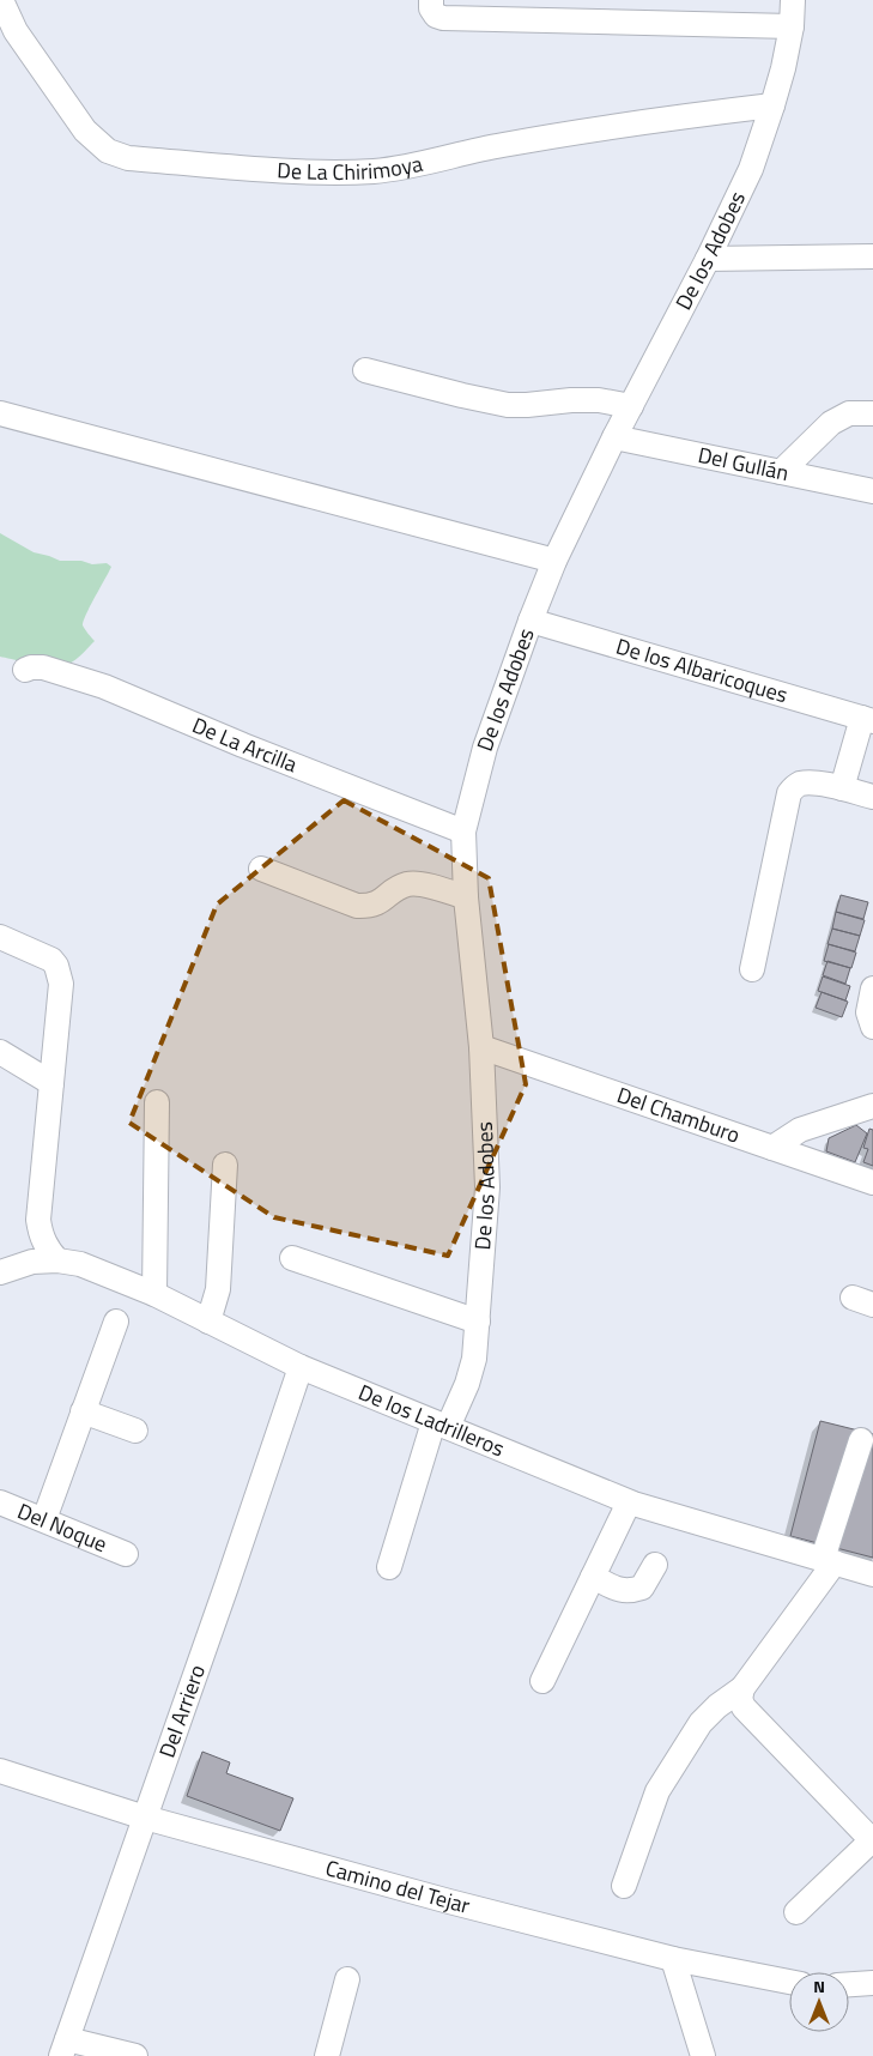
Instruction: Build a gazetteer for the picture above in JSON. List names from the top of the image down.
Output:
{
  "streets": {
    "street": [
      "De La Chirimoya",
      "De los Adobes",
      "Del Gullán",
      "De los Albaricoques",
      "De La Arcilla",
      "Del Chamburo",
      "De los Ladrilleros",
      "Del Noque",
      "Del Arriero",
      "Camino del Tejar"
    ]
  },
  "crossings": [
    ["De La Chirimoya", "De los Adobes"],
    ["De los Adobes", "Del Gullán"],
    ["De los Adobes", "De los Albaricoques"],
    ["De los Adobes", "De La Arcilla"],
    ["De los Adobes", "Del Chamburo"],
    ["De los Adobes", "De los Ladrilleros"],
    ["De los Ladrilleros", "Del Arriero"],
    ["Del Arriero", "Camino del Tejar"]
  ],
  "north": "top"
}
